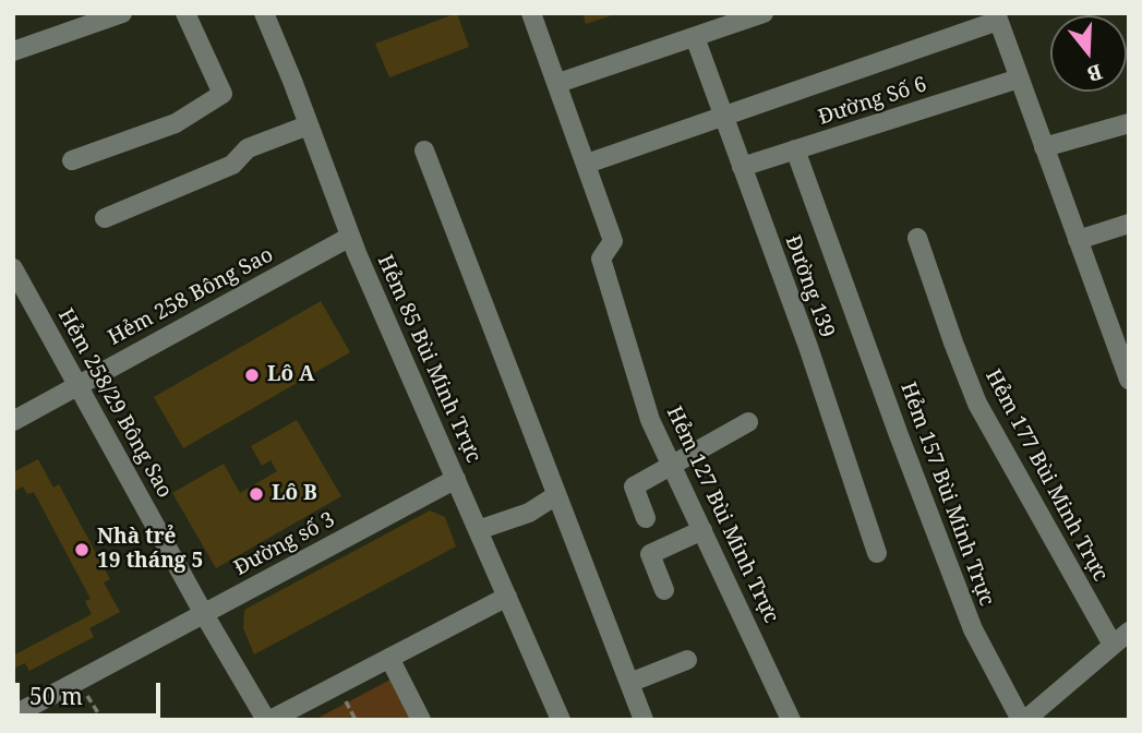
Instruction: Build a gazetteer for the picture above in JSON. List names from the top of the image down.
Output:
{
  "streets": {
    "street": [
      "Đường Số 6",
      "Đường 139",
      "Hẻm 258 Bông Sao",
      "Hẻm 85 Bùi Minh Trực",
      "Hẻm 258/29 Bông Sao",
      "Hẻm 177 Bùi Minh Trực",
      "Hẻm 157 Bùi Minh Trực",
      "Hẻm 127 Bùi Minh Trực",
      "Đường số 3"
    ]
  },
  "crossings": [
    ["Đường Số 6", "Đường 139"],
    ["Đường Số 6", "Hẻm 157 Bùi Minh Trực"],
    ["Hẻm 258 Bông Sao", "Hẻm 85 Bùi Minh Trực"],
    ["Hẻm 258 Bông Sao", "Hẻm 258/29 Bông Sao"],
    ["Hẻm 85 Bùi Minh Trực", "Đường số 3"],
    ["Hẻm 258/29 Bông Sao", "Đường số 3"]
  ],
  "places": ["Lô A", "Lô B", "Nhà trẻ 19 tháng 5"],
  "scale_bar": "50 m",
  "north": "bottom"
}
